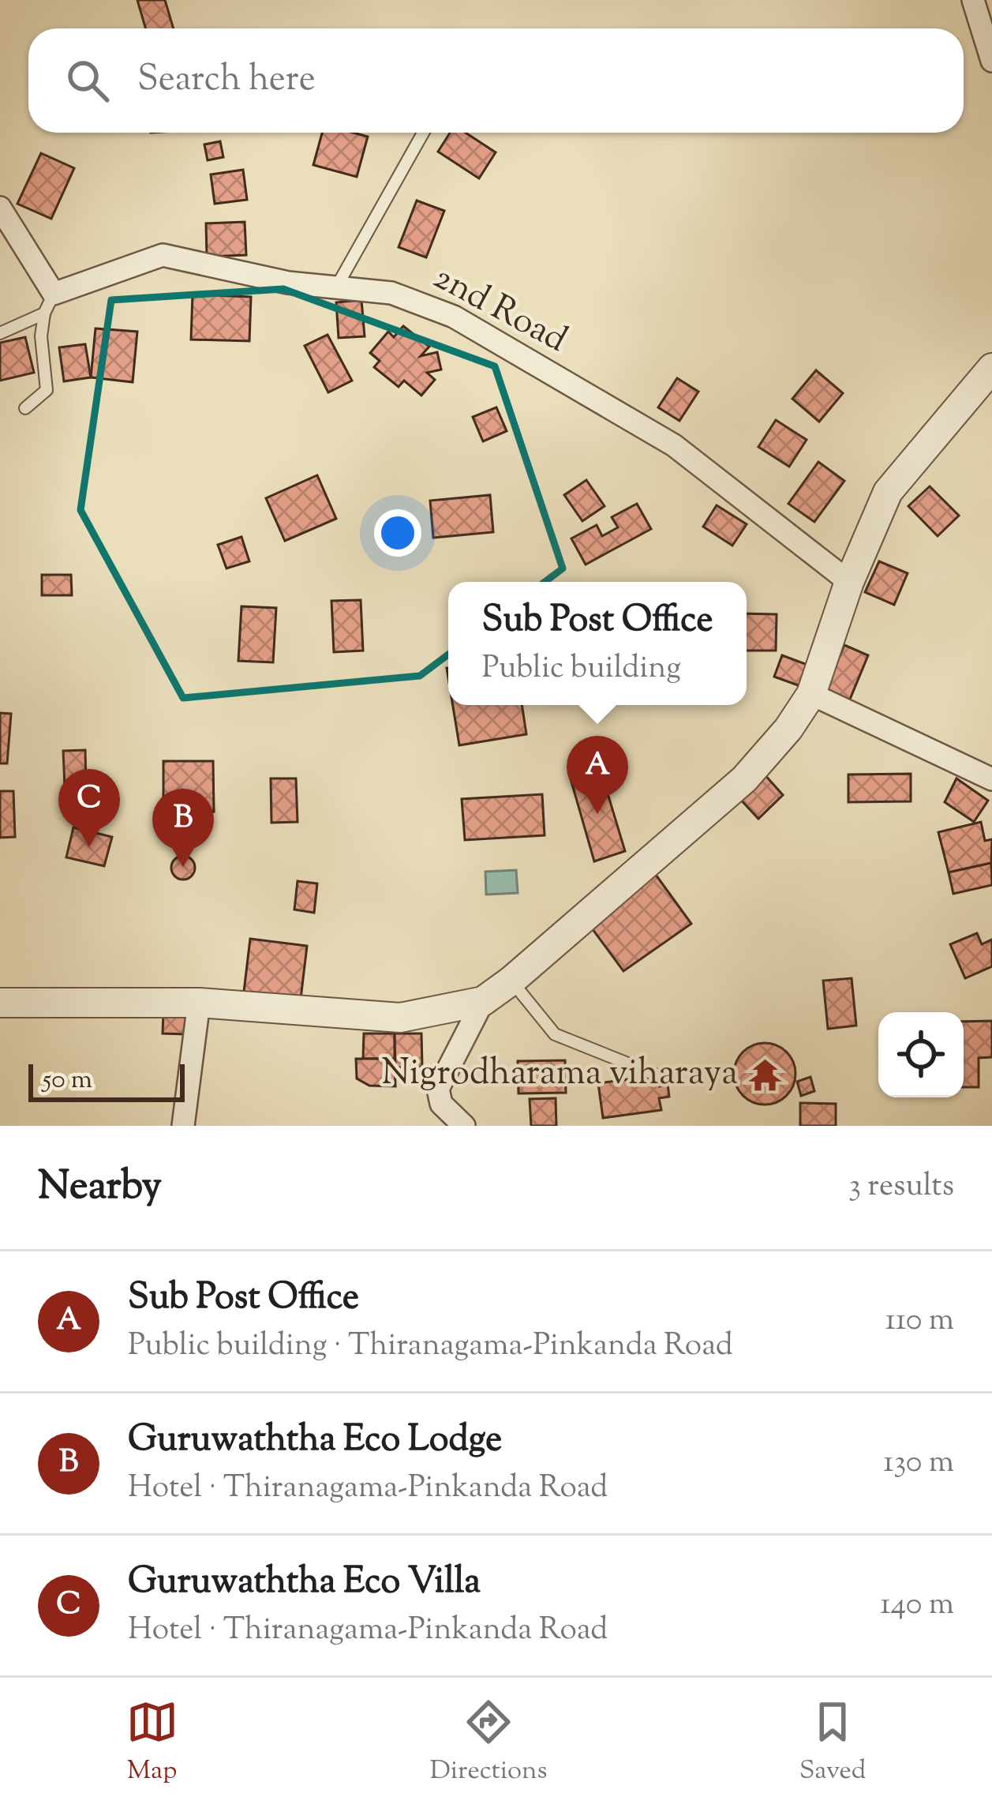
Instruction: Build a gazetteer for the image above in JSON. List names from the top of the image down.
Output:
{
  "streets": {
    "street": ["2nd Road"]
  },
  "places": {
    "temple": ["Nigrodharama viharaya"]
  },
  "scale_bar": "50 m",
  "page": {
    "search": "Search here",
    "popup": ["Sub Post Office", "Public building"],
    "pins": ["A", "C", "B"],
    "scale": "50 m",
    "heading": ["Nearby", "3 results"],
    "list": [
      {
        "mark": "A",
        "name": "Sub Post Office",
        "note": "Public building · Thiranagama-Pinkanda Road",
        "value": "110 m"
      },
      {
        "mark": "B",
        "name": "Guruwaththa Eco Lodge",
        "note": "Hotel · Thiranagama-Pinkanda Road",
        "value": "130 m"
      },
      {
        "mark": "C",
        "name": "Guruwaththa Eco Villa",
        "note": "Hotel · Thiranagama-Pinkanda Road",
        "value": "140 m"
      }
    ],
    "nav": ["Map", "Directions", "Saved"]
  }
}
